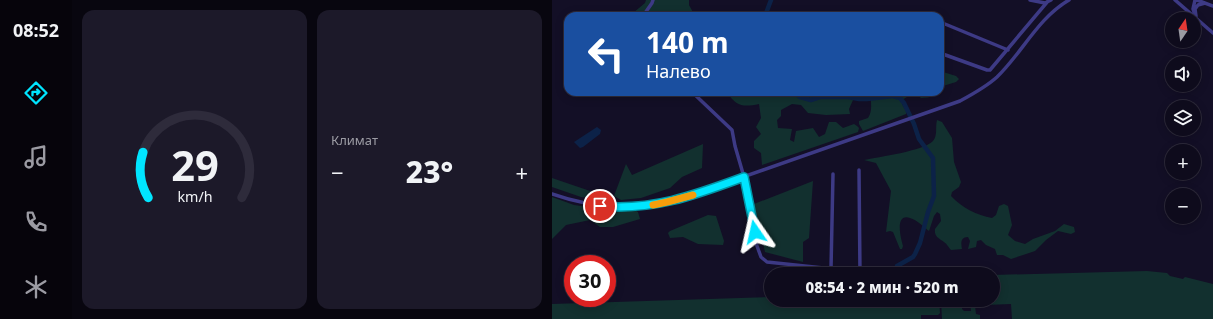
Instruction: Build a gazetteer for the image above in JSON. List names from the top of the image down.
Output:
{
  "north": "top",
  "page": {
    "tabs": "08:52",
    "tile": "Климат",
    "map_buttons": ["+", "−"],
    "turn": ["140 m", "Налево"],
    "heat": ["−", "23°", "+"],
    "limit": "30",
    "trip": "08:54 · 2 мин · 520 m",
    "gauge": ["29", "km/h"]
  }
}
